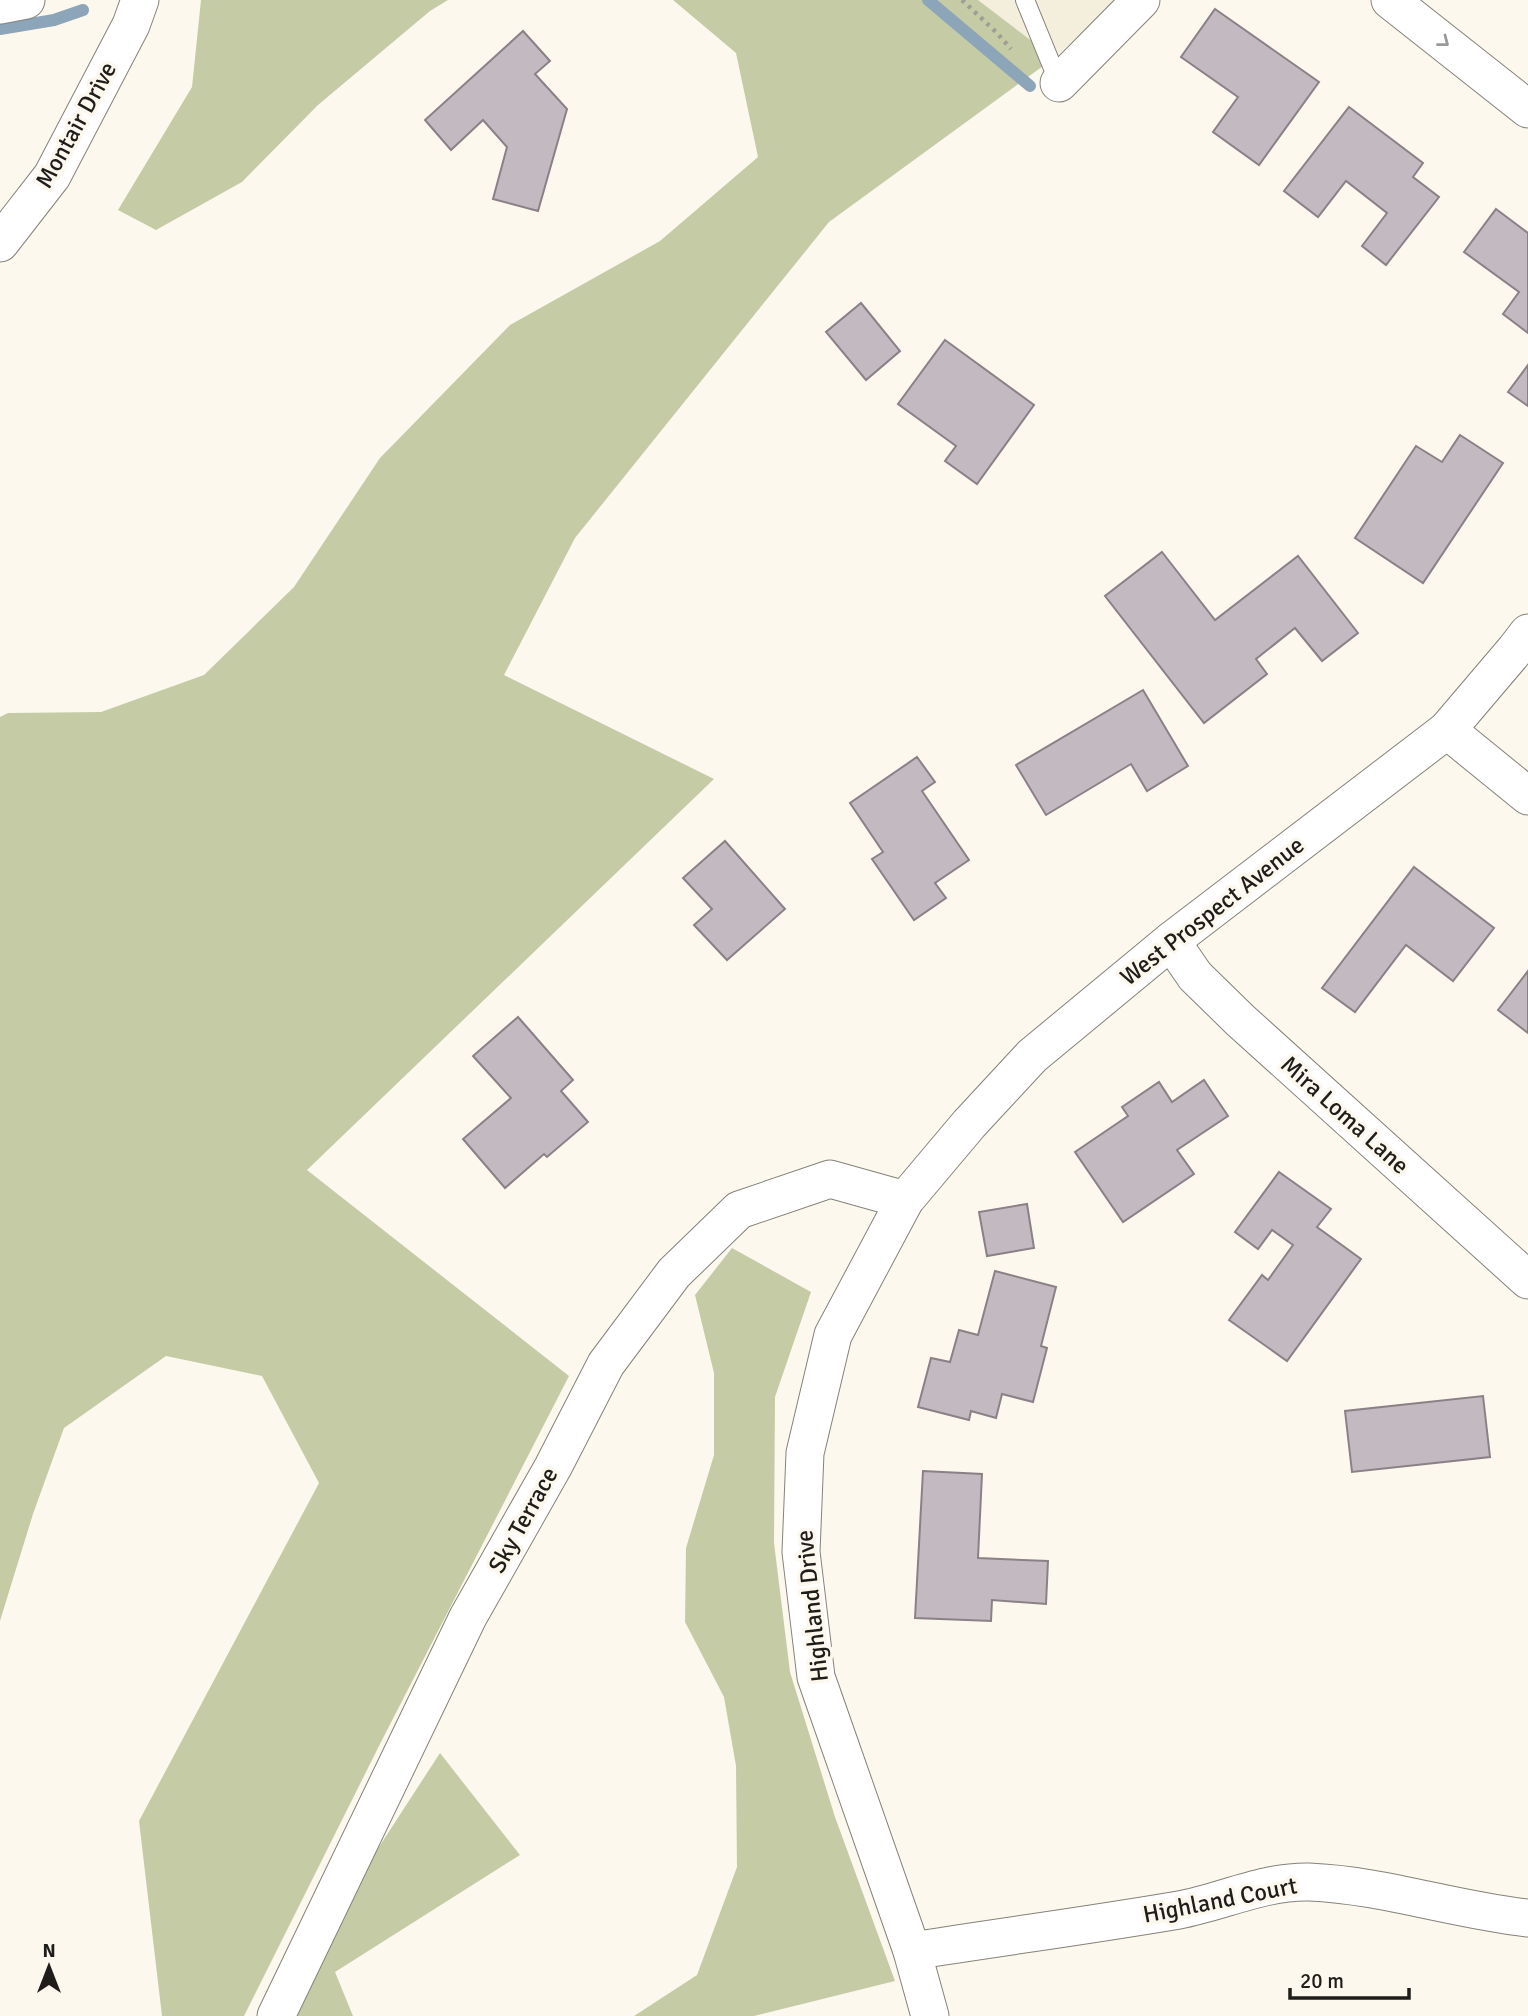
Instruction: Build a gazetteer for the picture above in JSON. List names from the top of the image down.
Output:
{
  "streets": {
    "street": [
      "Montair Drive",
      "West Prospect Avenue",
      "Mira Loma Lane",
      "Sky Terrace",
      "Highland Drive",
      "Highland Court"
    ]
  },
  "crossings": [
    ["West Prospect Avenue", "Mira Loma Lane"],
    ["West Prospect Avenue", "Sky Terrace"],
    ["West Prospect Avenue", "Highland Drive"],
    ["Sky Terrace", "Highland Drive"],
    ["Highland Drive", "Highland Court"]
  ],
  "scale_bar": "20 m",
  "north": "top"
}
